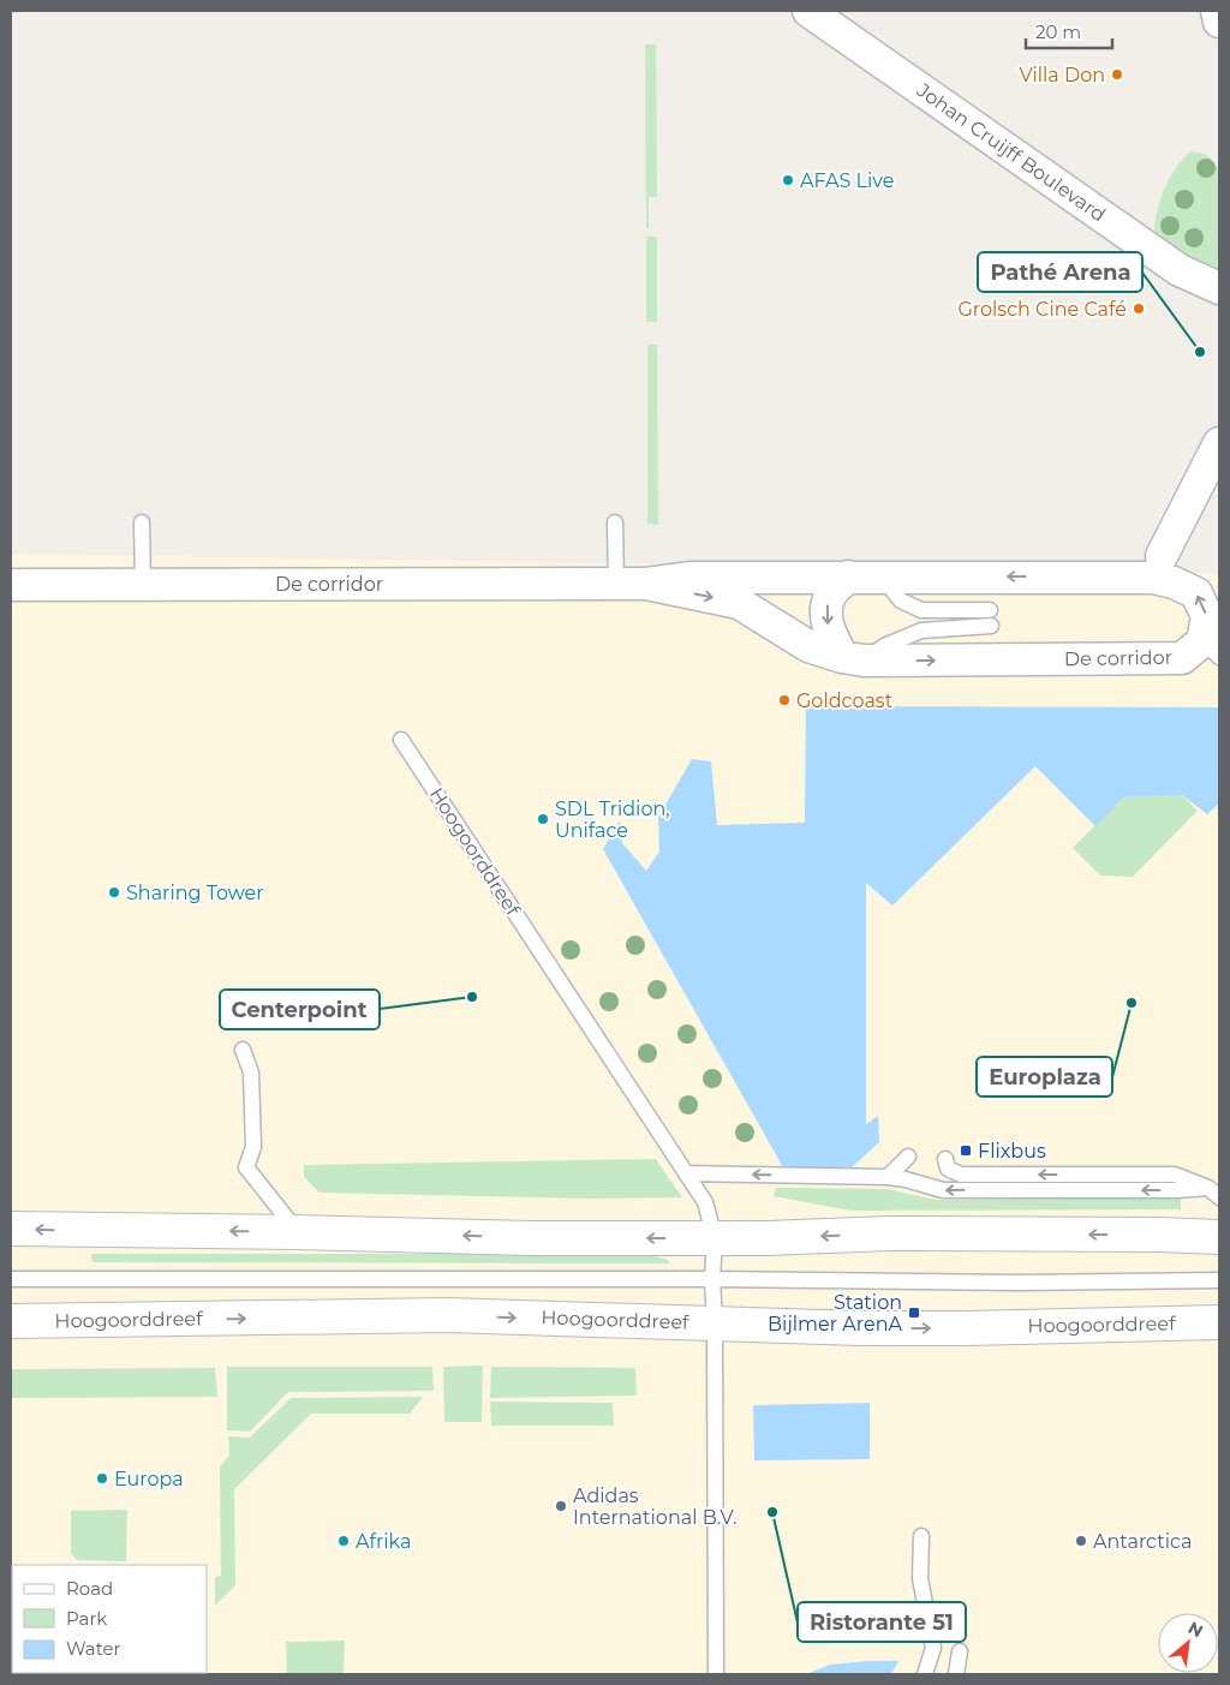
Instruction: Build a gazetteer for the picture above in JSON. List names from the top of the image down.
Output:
{
  "streets": {
    "street": ["Johan Cruijff Boulevard", "De corridor", "Hoogoorddreef"]
  },
  "places": {
    "other": [
      "Villa Don",
      "AFAS Live",
      "Grolsch Cine Café",
      "Pathé Arena",
      "Goldcoast",
      "SDL Tridion, Uniface",
      "Sharing Tower",
      "Centerpoint",
      "Europlaza",
      "Europa",
      "Adidas International B.V.",
      "Ristorante 51",
      "Afrika",
      "Antarctica"
    ],
    "transit": ["Flixbus", "Station Bijlmer ArenA"]
  },
  "legend": ["Road", "Park", "Water"],
  "scale_bar": "20 m",
  "north": "top right"
}
